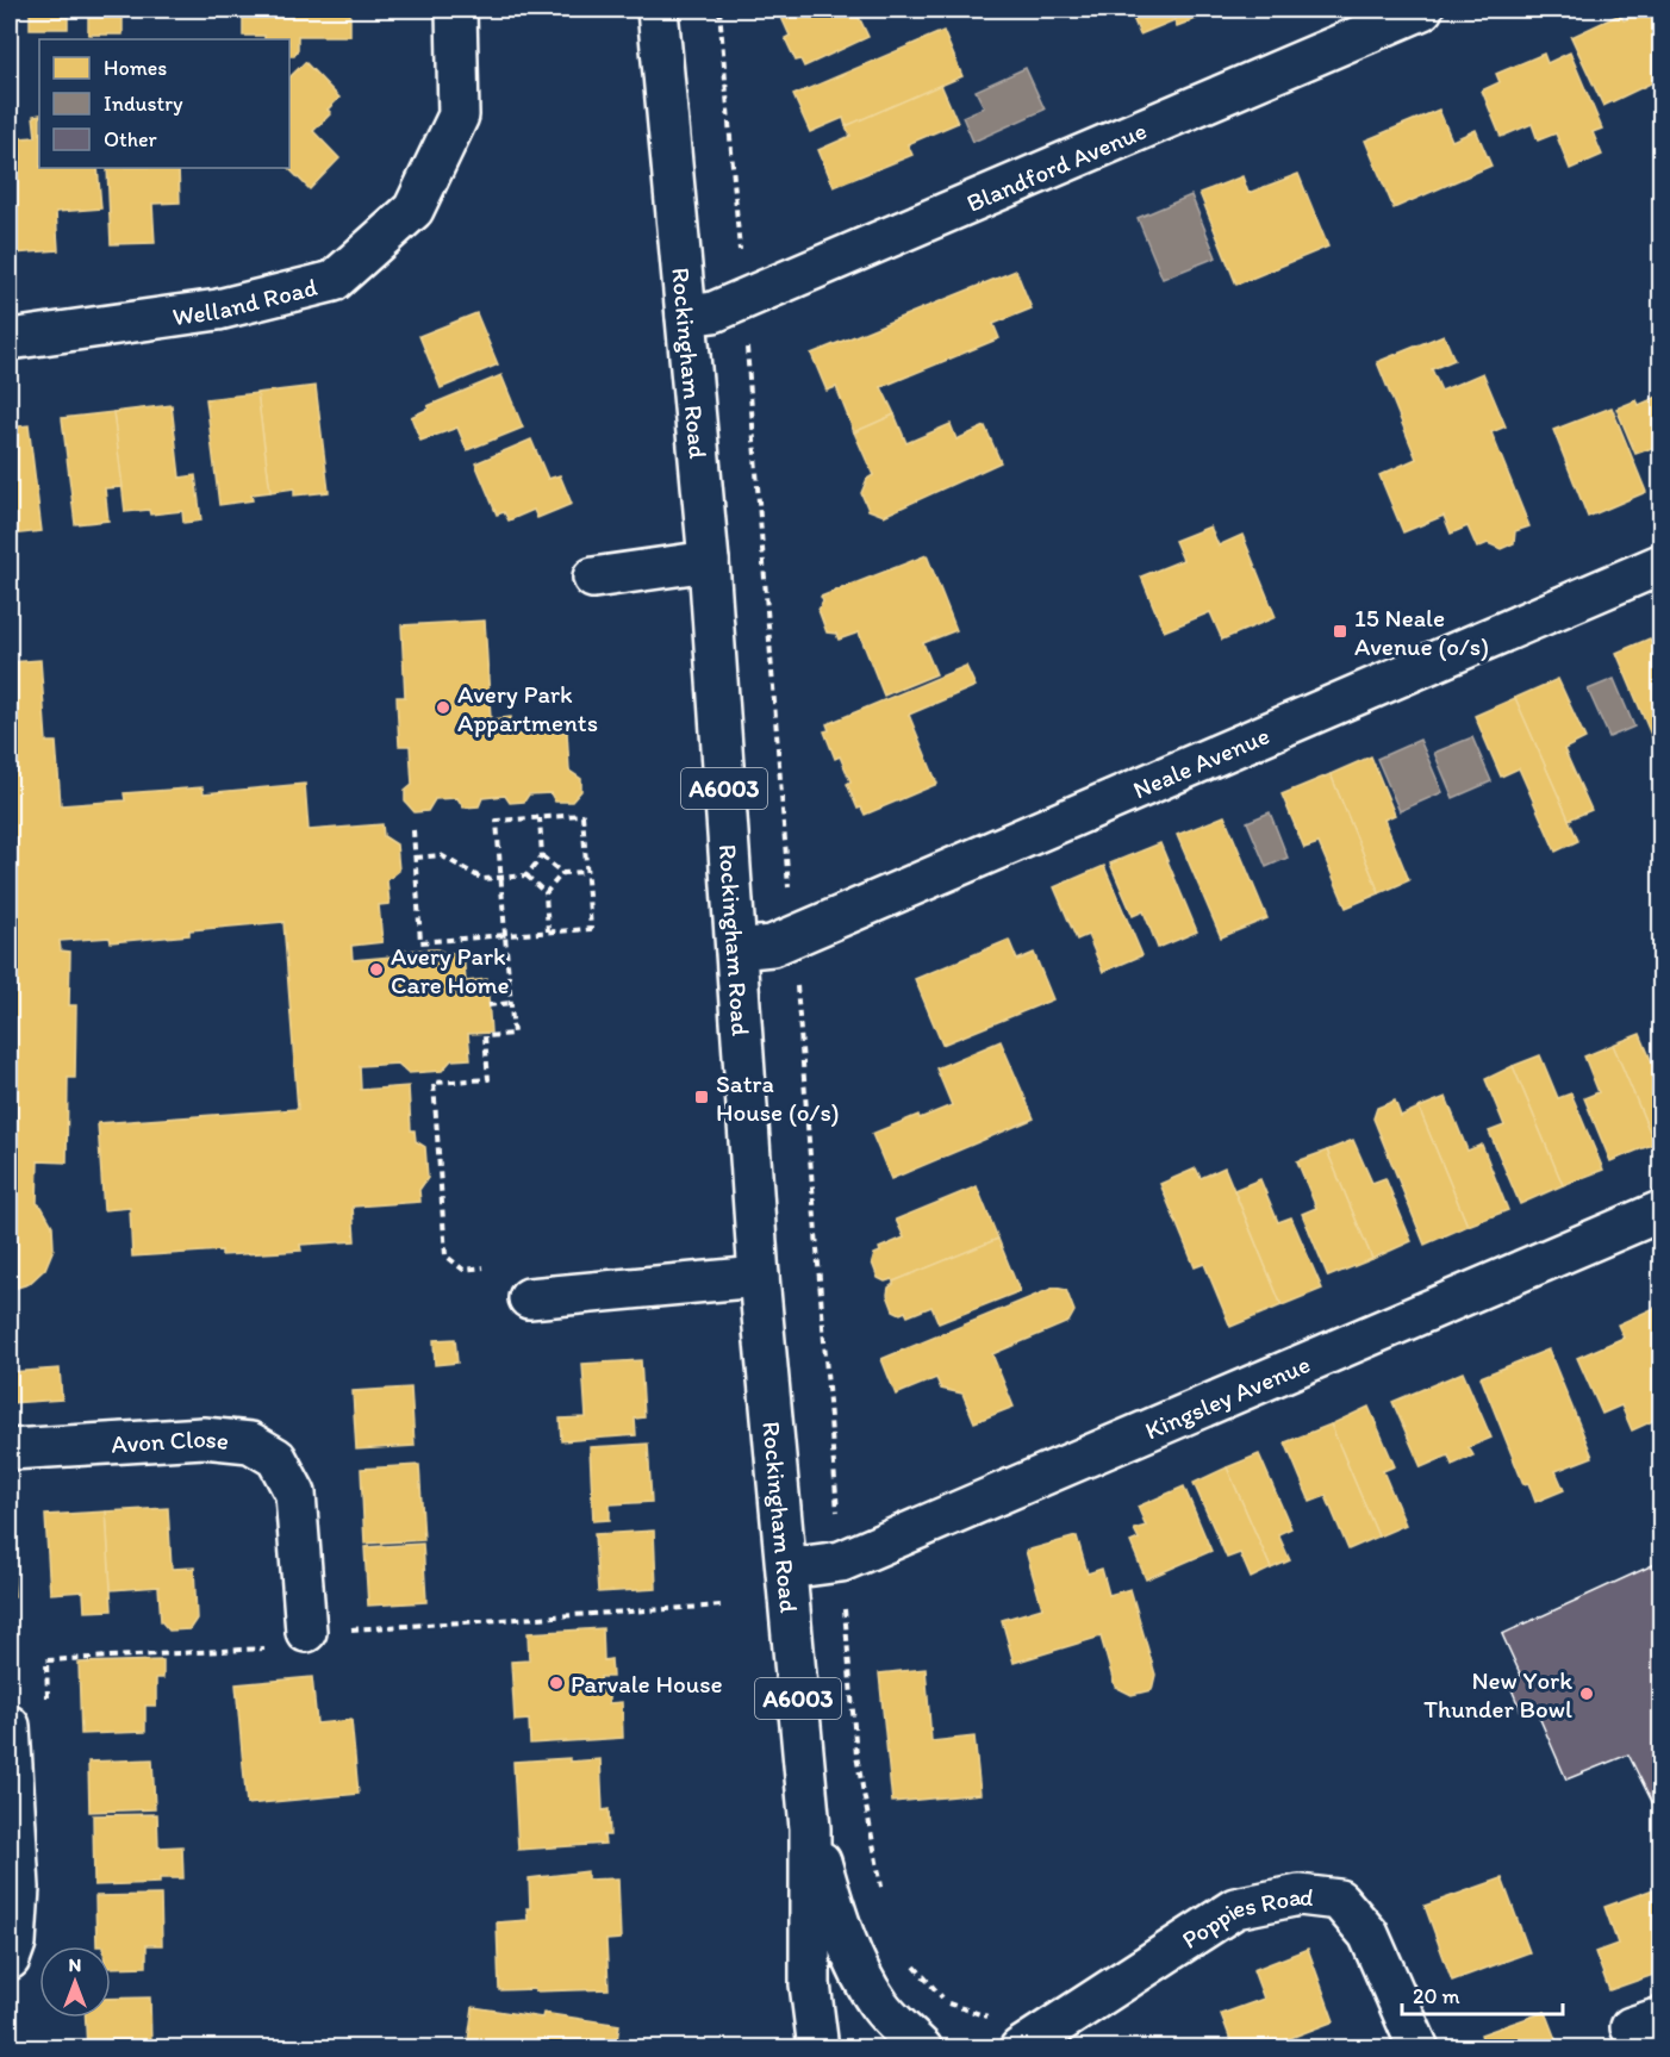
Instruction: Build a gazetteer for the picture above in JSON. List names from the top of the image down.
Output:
{
  "streets": {
    "street": [
      "Blandford Avenue",
      "Welland Road",
      "Rockingham Road",
      "Neale Avenue",
      "A6003",
      "Kingsley Avenue",
      "Avon Close",
      "Poppies Road"
    ]
  },
  "crossings": [
    ["Blandford Avenue", "Rockingham Road"],
    ["Rockingham Road", "Neale Avenue"],
    ["Rockingham Road", "Kingsley Avenue"]
  ],
  "places": {
    "transit": ["15 Neale Avenue (o/s)", "Satra House (o/s)"],
    "other": [
      "Avery Park Appartments",
      "Avery Park Care Home",
      "Parvale House",
      "New York Thunder Bowl"
    ]
  },
  "legend": ["Homes", "Industry", "Other"],
  "scale_bar": "20 m",
  "north": "top"
}
